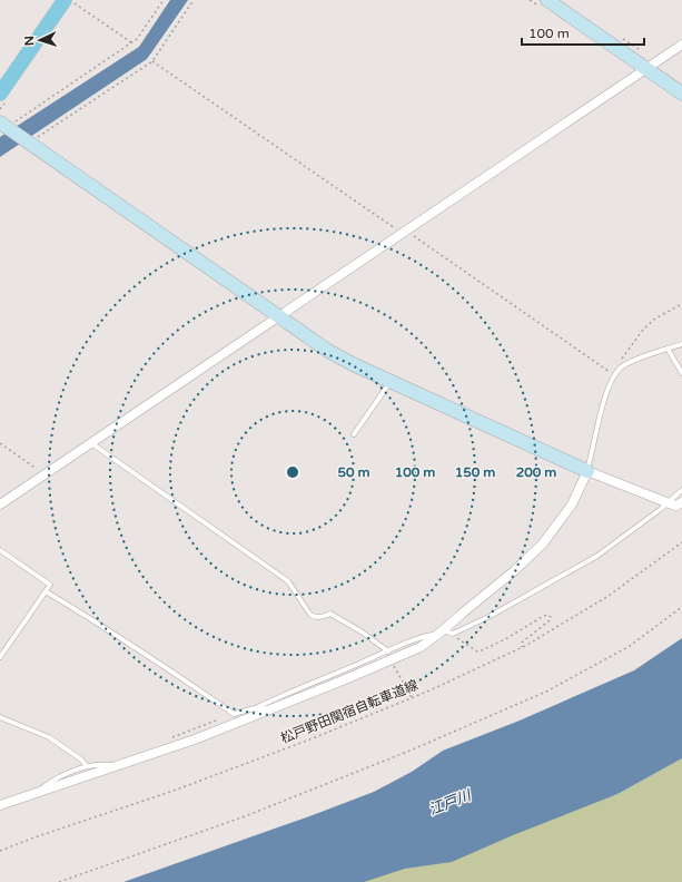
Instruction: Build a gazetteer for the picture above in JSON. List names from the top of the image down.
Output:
{
  "streets": {
    "path": ["松戸野田関宿自転車道線"]
  },
  "water": ["江戸川"],
  "scale_bar": "100 m",
  "north": "left",
  "rings": [
    "50 m",
    "100 m",
    "150 m",
    "200 m"
  ]
}
